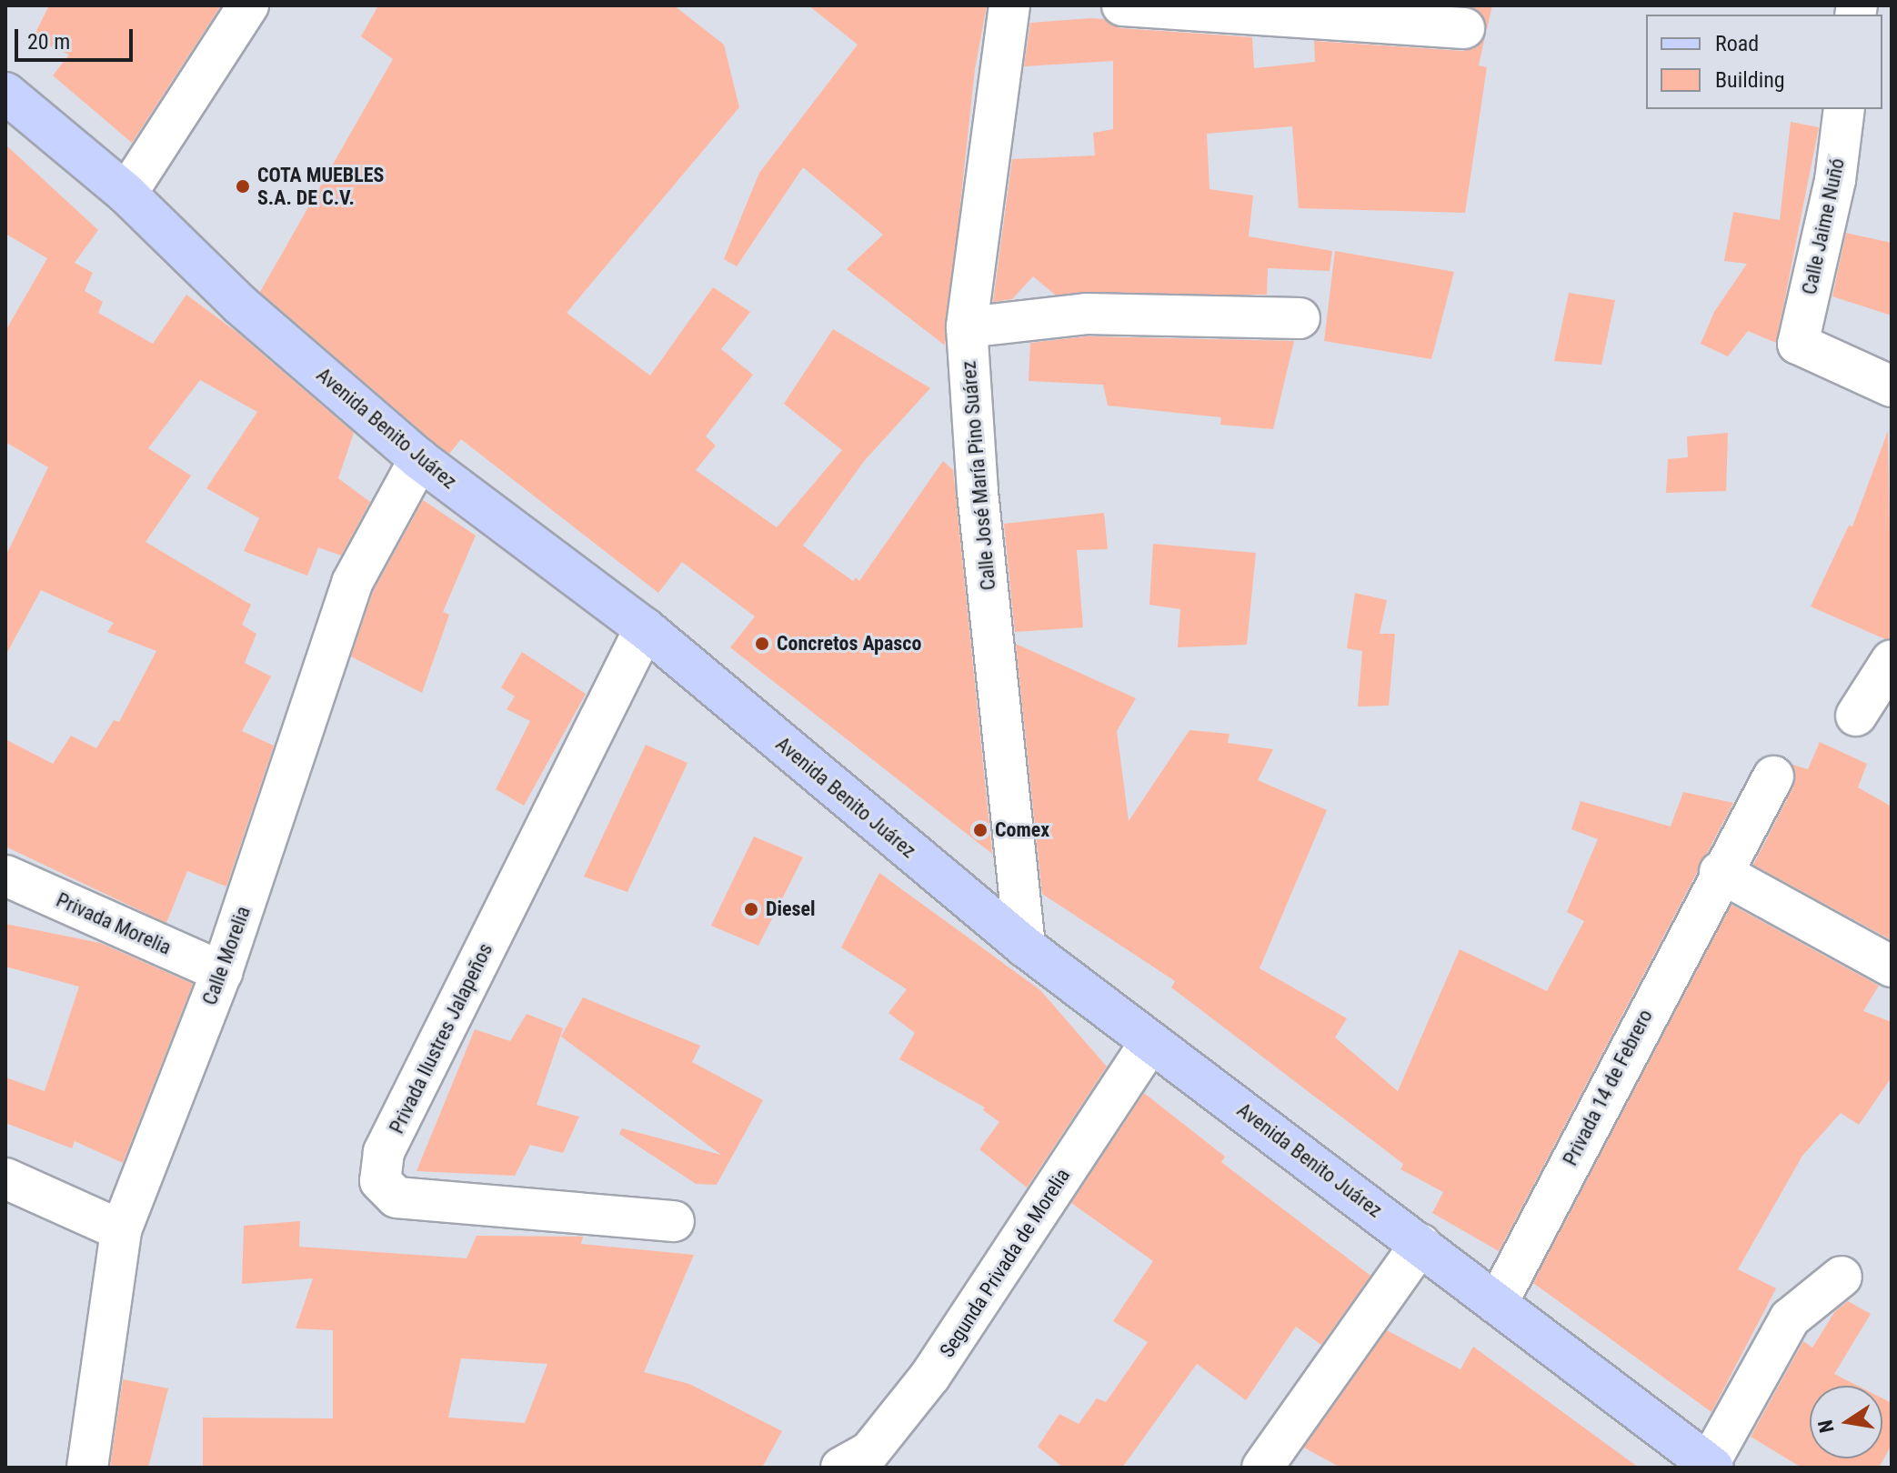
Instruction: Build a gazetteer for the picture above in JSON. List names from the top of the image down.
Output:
{
  "streets": {
    "main road": ["Avenida Benito Juárez"],
    "street": [
      "Calle Jaime Nuñó",
      "Calle José María Pino Suárez",
      "Privada Morelia",
      "Calle Morelia",
      "Privada Ilustres Jalapeños",
      "Privada 14 de Febrero",
      "Segunda Privada de Morelia"
    ]
  },
  "crossings": [
    ["Avenida Benito Juárez", "Calle José María Pino Suárez"],
    ["Avenida Benito Juárez", "Calle Morelia"],
    ["Avenida Benito Juárez", "Privada Ilustres Jalapeños"],
    ["Avenida Benito Juárez", "Privada 14 de Febrero"],
    ["Avenida Benito Juárez", "Segunda Privada de Morelia"],
    ["Privada Morelia", "Calle Morelia"]
  ],
  "places": [
    "COTA MUEBLES S.A. DE C.V.",
    "Concretos Apasco",
    "Comex",
    "Diesel"
  ],
  "legend": ["Road", "Building"],
  "scale_bar": "20 m",
  "north": "left"
}
